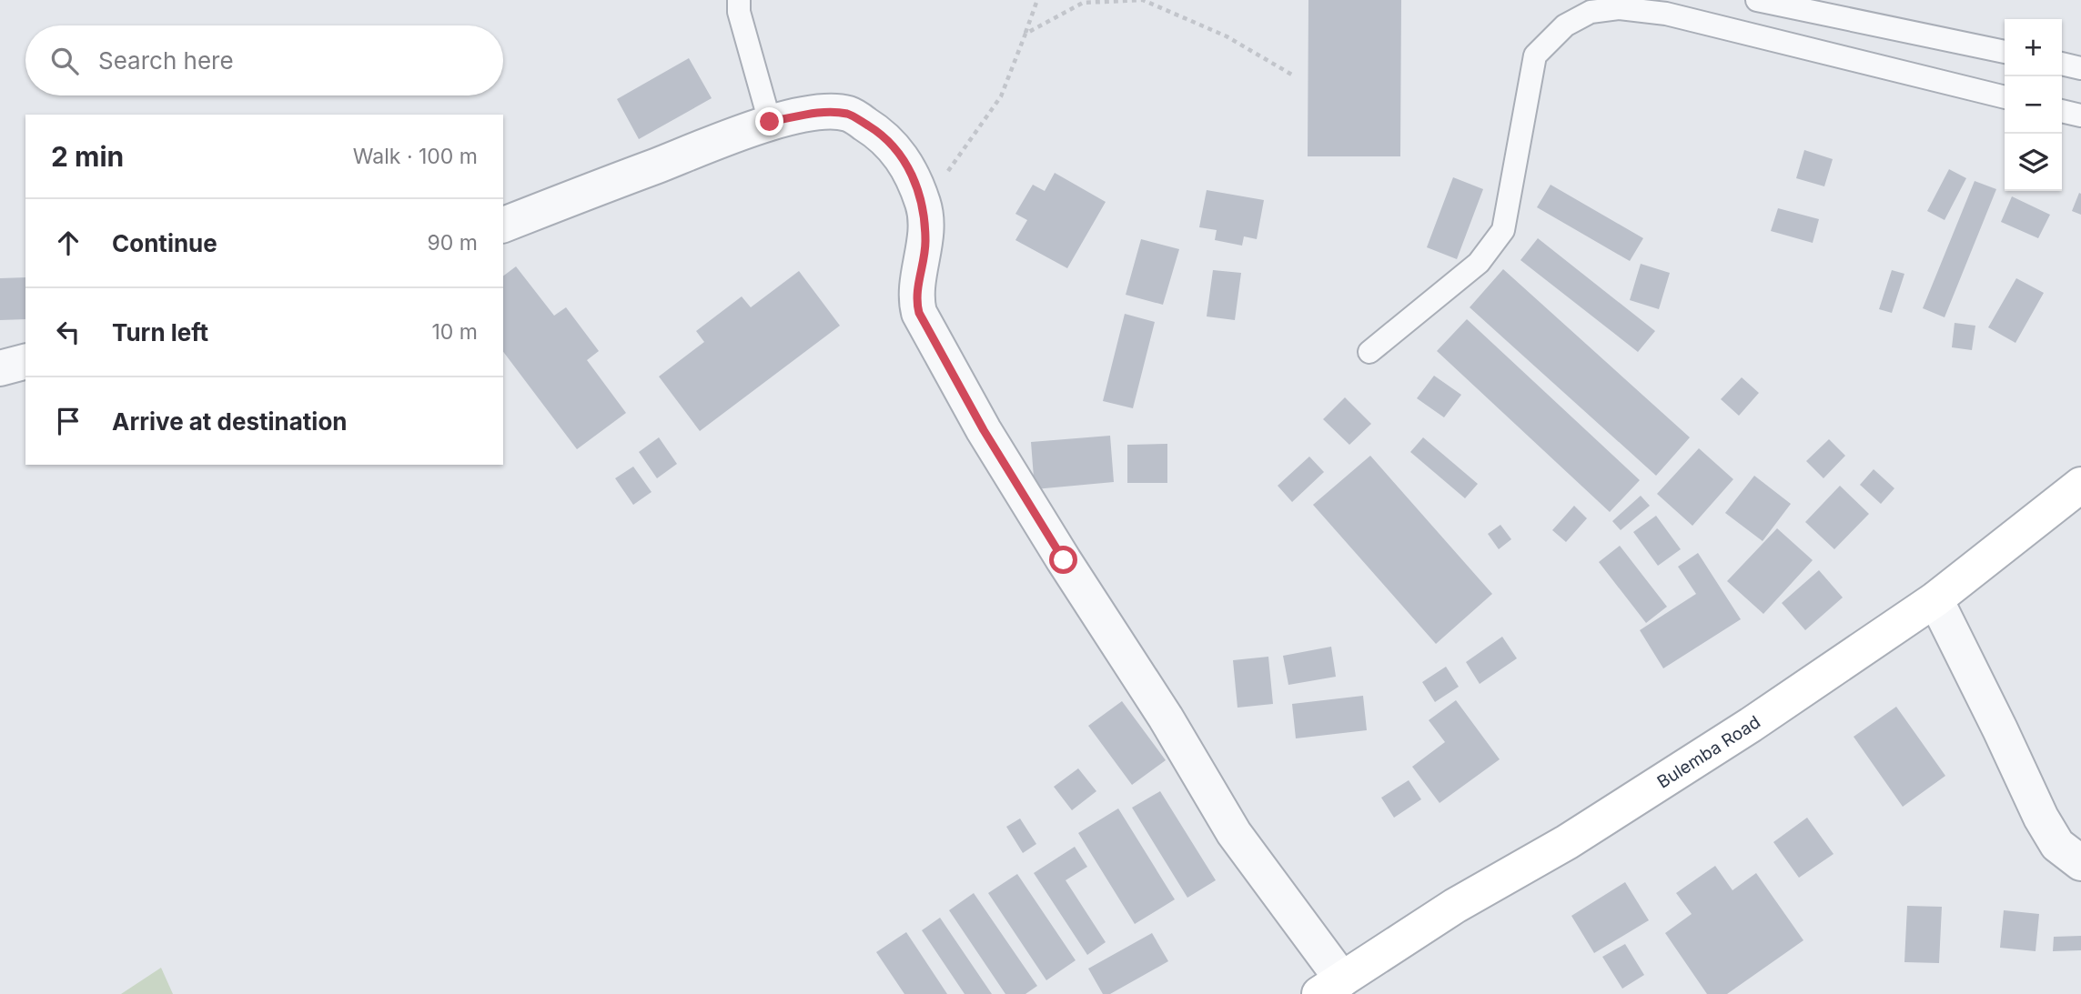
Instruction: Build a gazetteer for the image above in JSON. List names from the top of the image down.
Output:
{
  "streets": {
    "main road": ["Bulemba Road"]
  },
  "page": {
    "map_buttons": ["+", "−"],
    "search": "Search here",
    "heading": ["2 min", "Walk · 100 m"],
    "list": [
      ["Continue", "90 m"],
      ["Turn left", "10 m"],
      "Arrive at destination"
    ]
  }
}
